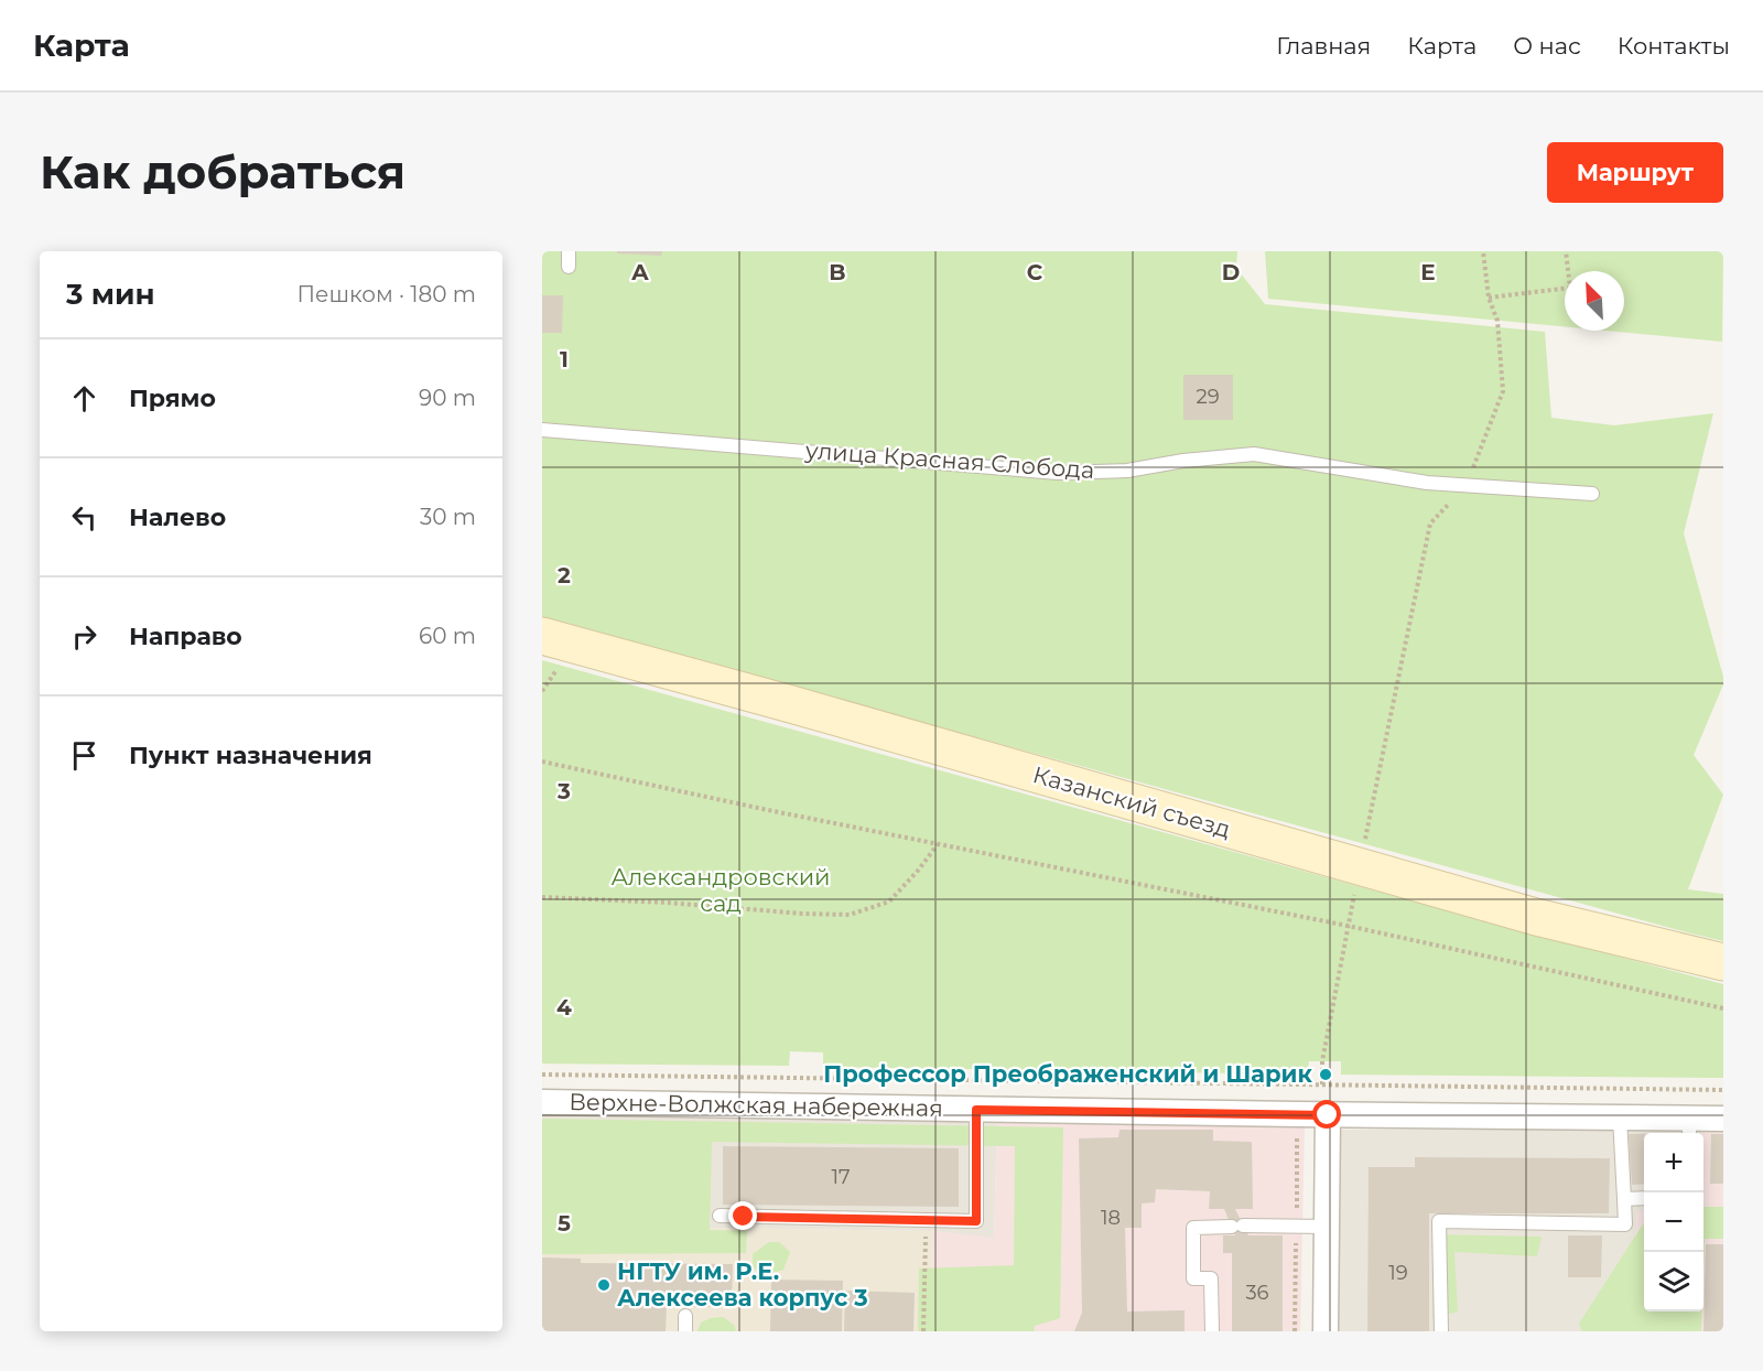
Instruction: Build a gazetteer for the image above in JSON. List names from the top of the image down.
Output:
{
  "streets": {
    "main road": ["Казанский съезд"],
    "street": ["Верхне-Волжская набережная"],
    "lane": ["улица Красная Слобода"]
  },
  "parks": ["Александровский сад"],
  "places": ["Профессор Преображенский и Шарик", "НГТУ им. Р.Е. Алексеева корпус 3"],
  "house_numbers": [
    "29",
    "17",
    "18",
    "19",
    "36"
  ],
  "north": "top left",
  "page": {
    "header": "Карта",
    "nav": [
      "Главная",
      "Карта",
      "О нас",
      "Контакты"
    ],
    "buttons": "Маршрут",
    "title": "Как добраться",
    "heading": ["3 мин", "Пешком · 180 m"],
    "list": [
      ["Прямо", "90 m"],
      ["Налево", "30 m"],
      ["Направо", "60 m"],
      "Пункт назначения"
    ],
    "map_buttons": ["+", "−"]
  },
  "grid": {
    "columns": [
      "A",
      "B",
      "C",
      "D",
      "E"
    ],
    "rows": [
      "1",
      "2",
      "3",
      "4",
      "5"
    ]
  }
}
